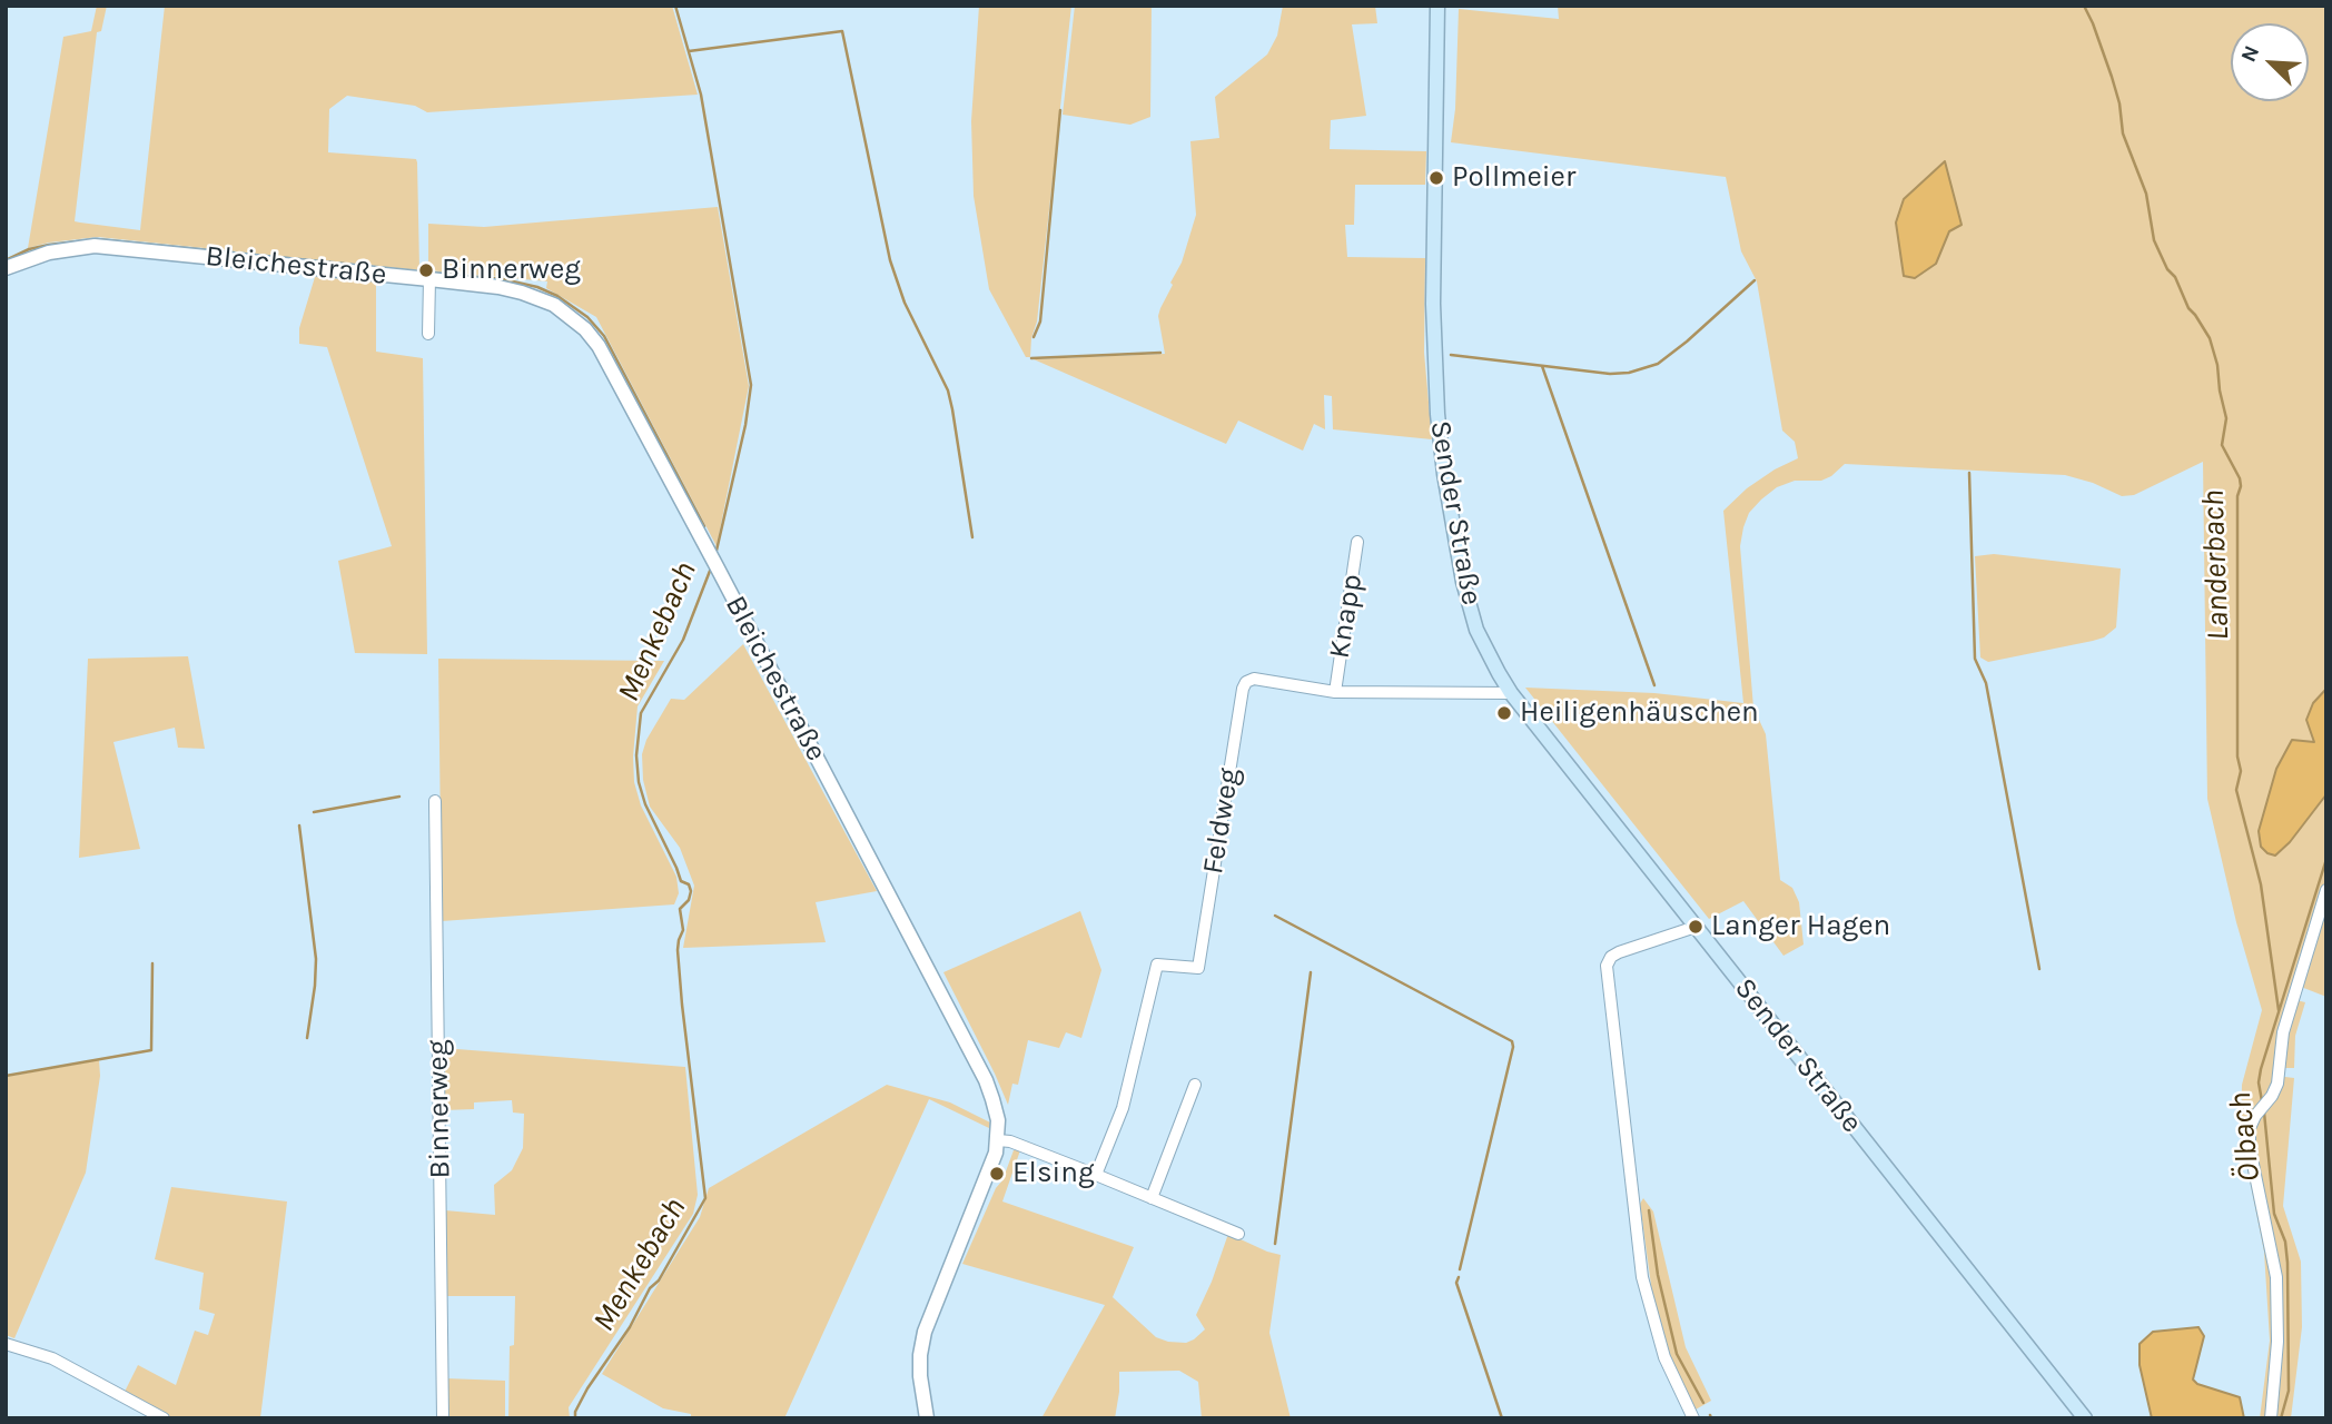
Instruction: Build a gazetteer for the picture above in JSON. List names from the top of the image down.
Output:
{
  "streets": {
    "main road": ["Sender Straße"],
    "street": [
      "Bleichestraße",
      "Knapp",
      "Feldweg",
      "Binnerweg"
    ]
  },
  "crossings": [
    ["Sender Straße", "Feldweg"],
    ["Knapp", "Feldweg"]
  ],
  "water": ["Landerbach", "Menkebach", "Ölbach"],
  "places": [
    "Pollmeier",
    "Binnerweg",
    "Heiligenhäuschen",
    "Langer Hagen",
    "Elsing"
  ],
  "north": "top left"
}
